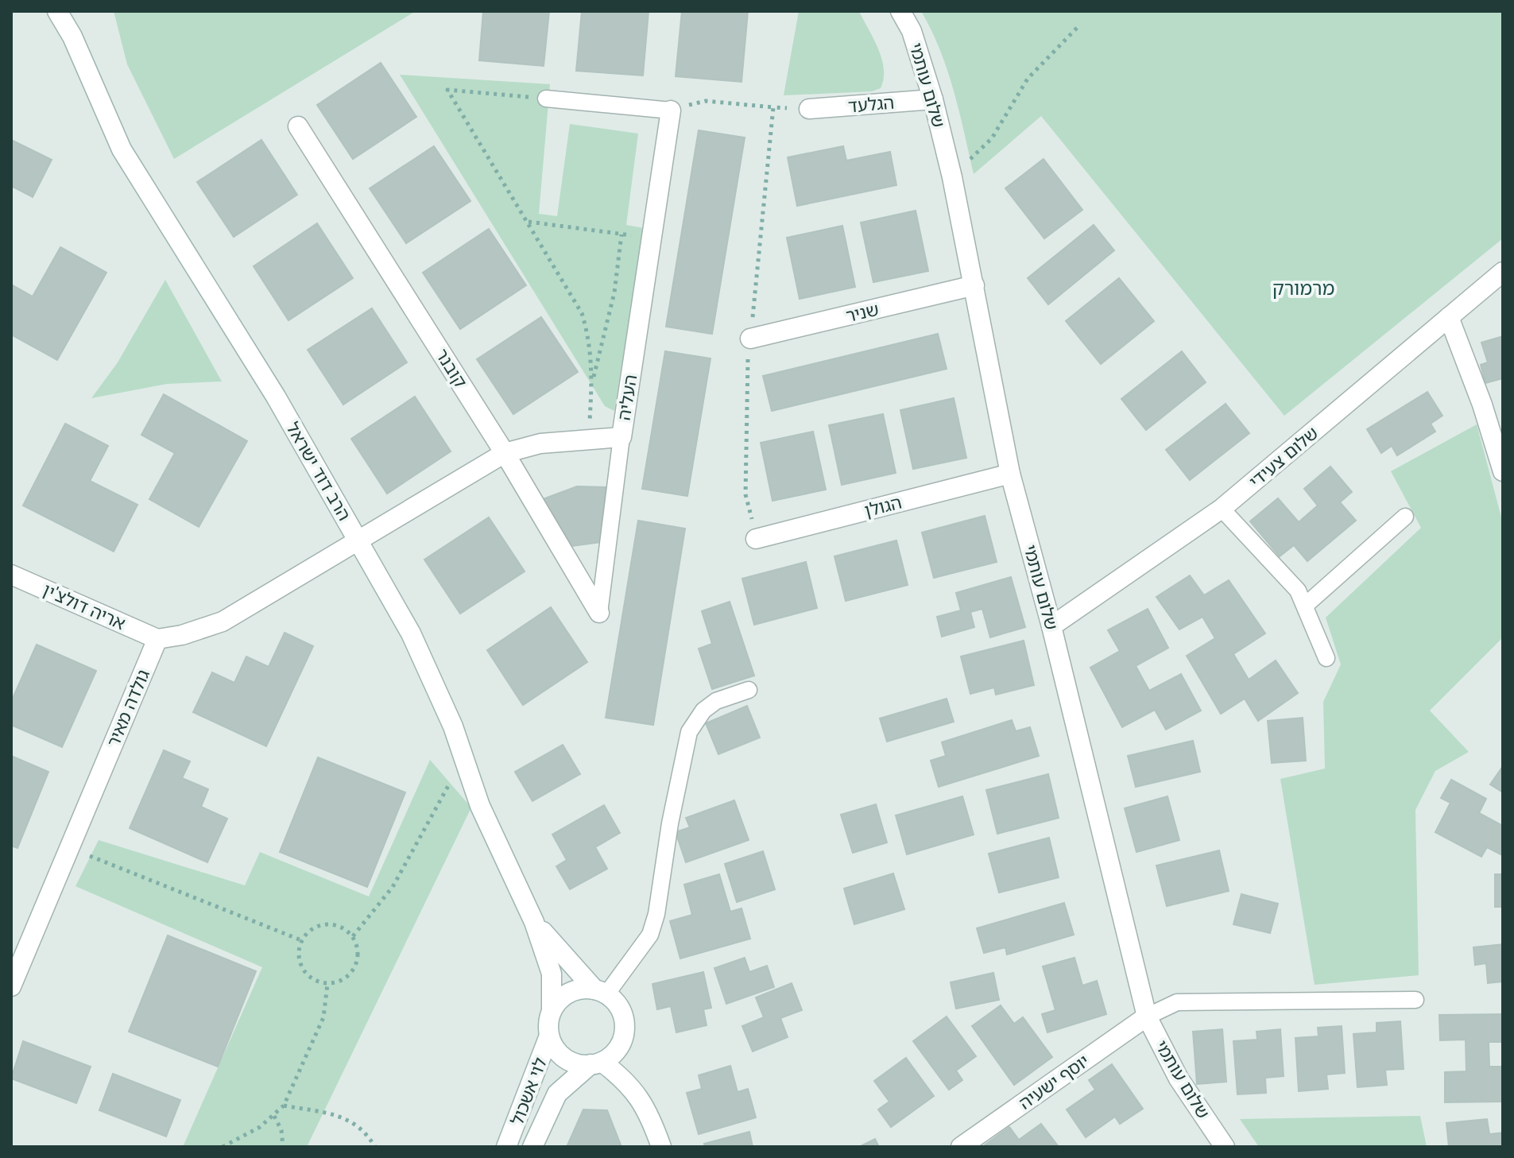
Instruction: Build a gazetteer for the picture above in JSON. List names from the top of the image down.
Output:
{
  "streets": {
    "street": [
      "שלום עותמי",
      "הגלעד",
      "שניר",
      "קובנר",
      "העליה",
      "שלום צעידי",
      "הרב דוד ישראל",
      "הגולן",
      "אריה דולצ'ין",
      "גולדה מאיר",
      "יוסף ישעיה",
      "לוי אשכול"
    ]
  },
  "crossings": [
    ["שלום עותמי", "הגלעד"],
    ["שלום עותמי", "שניר"],
    ["שלום עותמי", "שלום צעידי"],
    ["שלום עותמי", "הגולן"],
    ["שלום עותמי", "יוסף ישעיה"],
    ["קובנר", "העליה"],
    ["העליה", "הרב דוד ישראל"],
    ["הרב דוד ישראל", "לוי אשכול"],
    ["אריה דולצ'ין", "גולדה מאיר"]
  ],
  "districts": ["מרמורק"]
}
